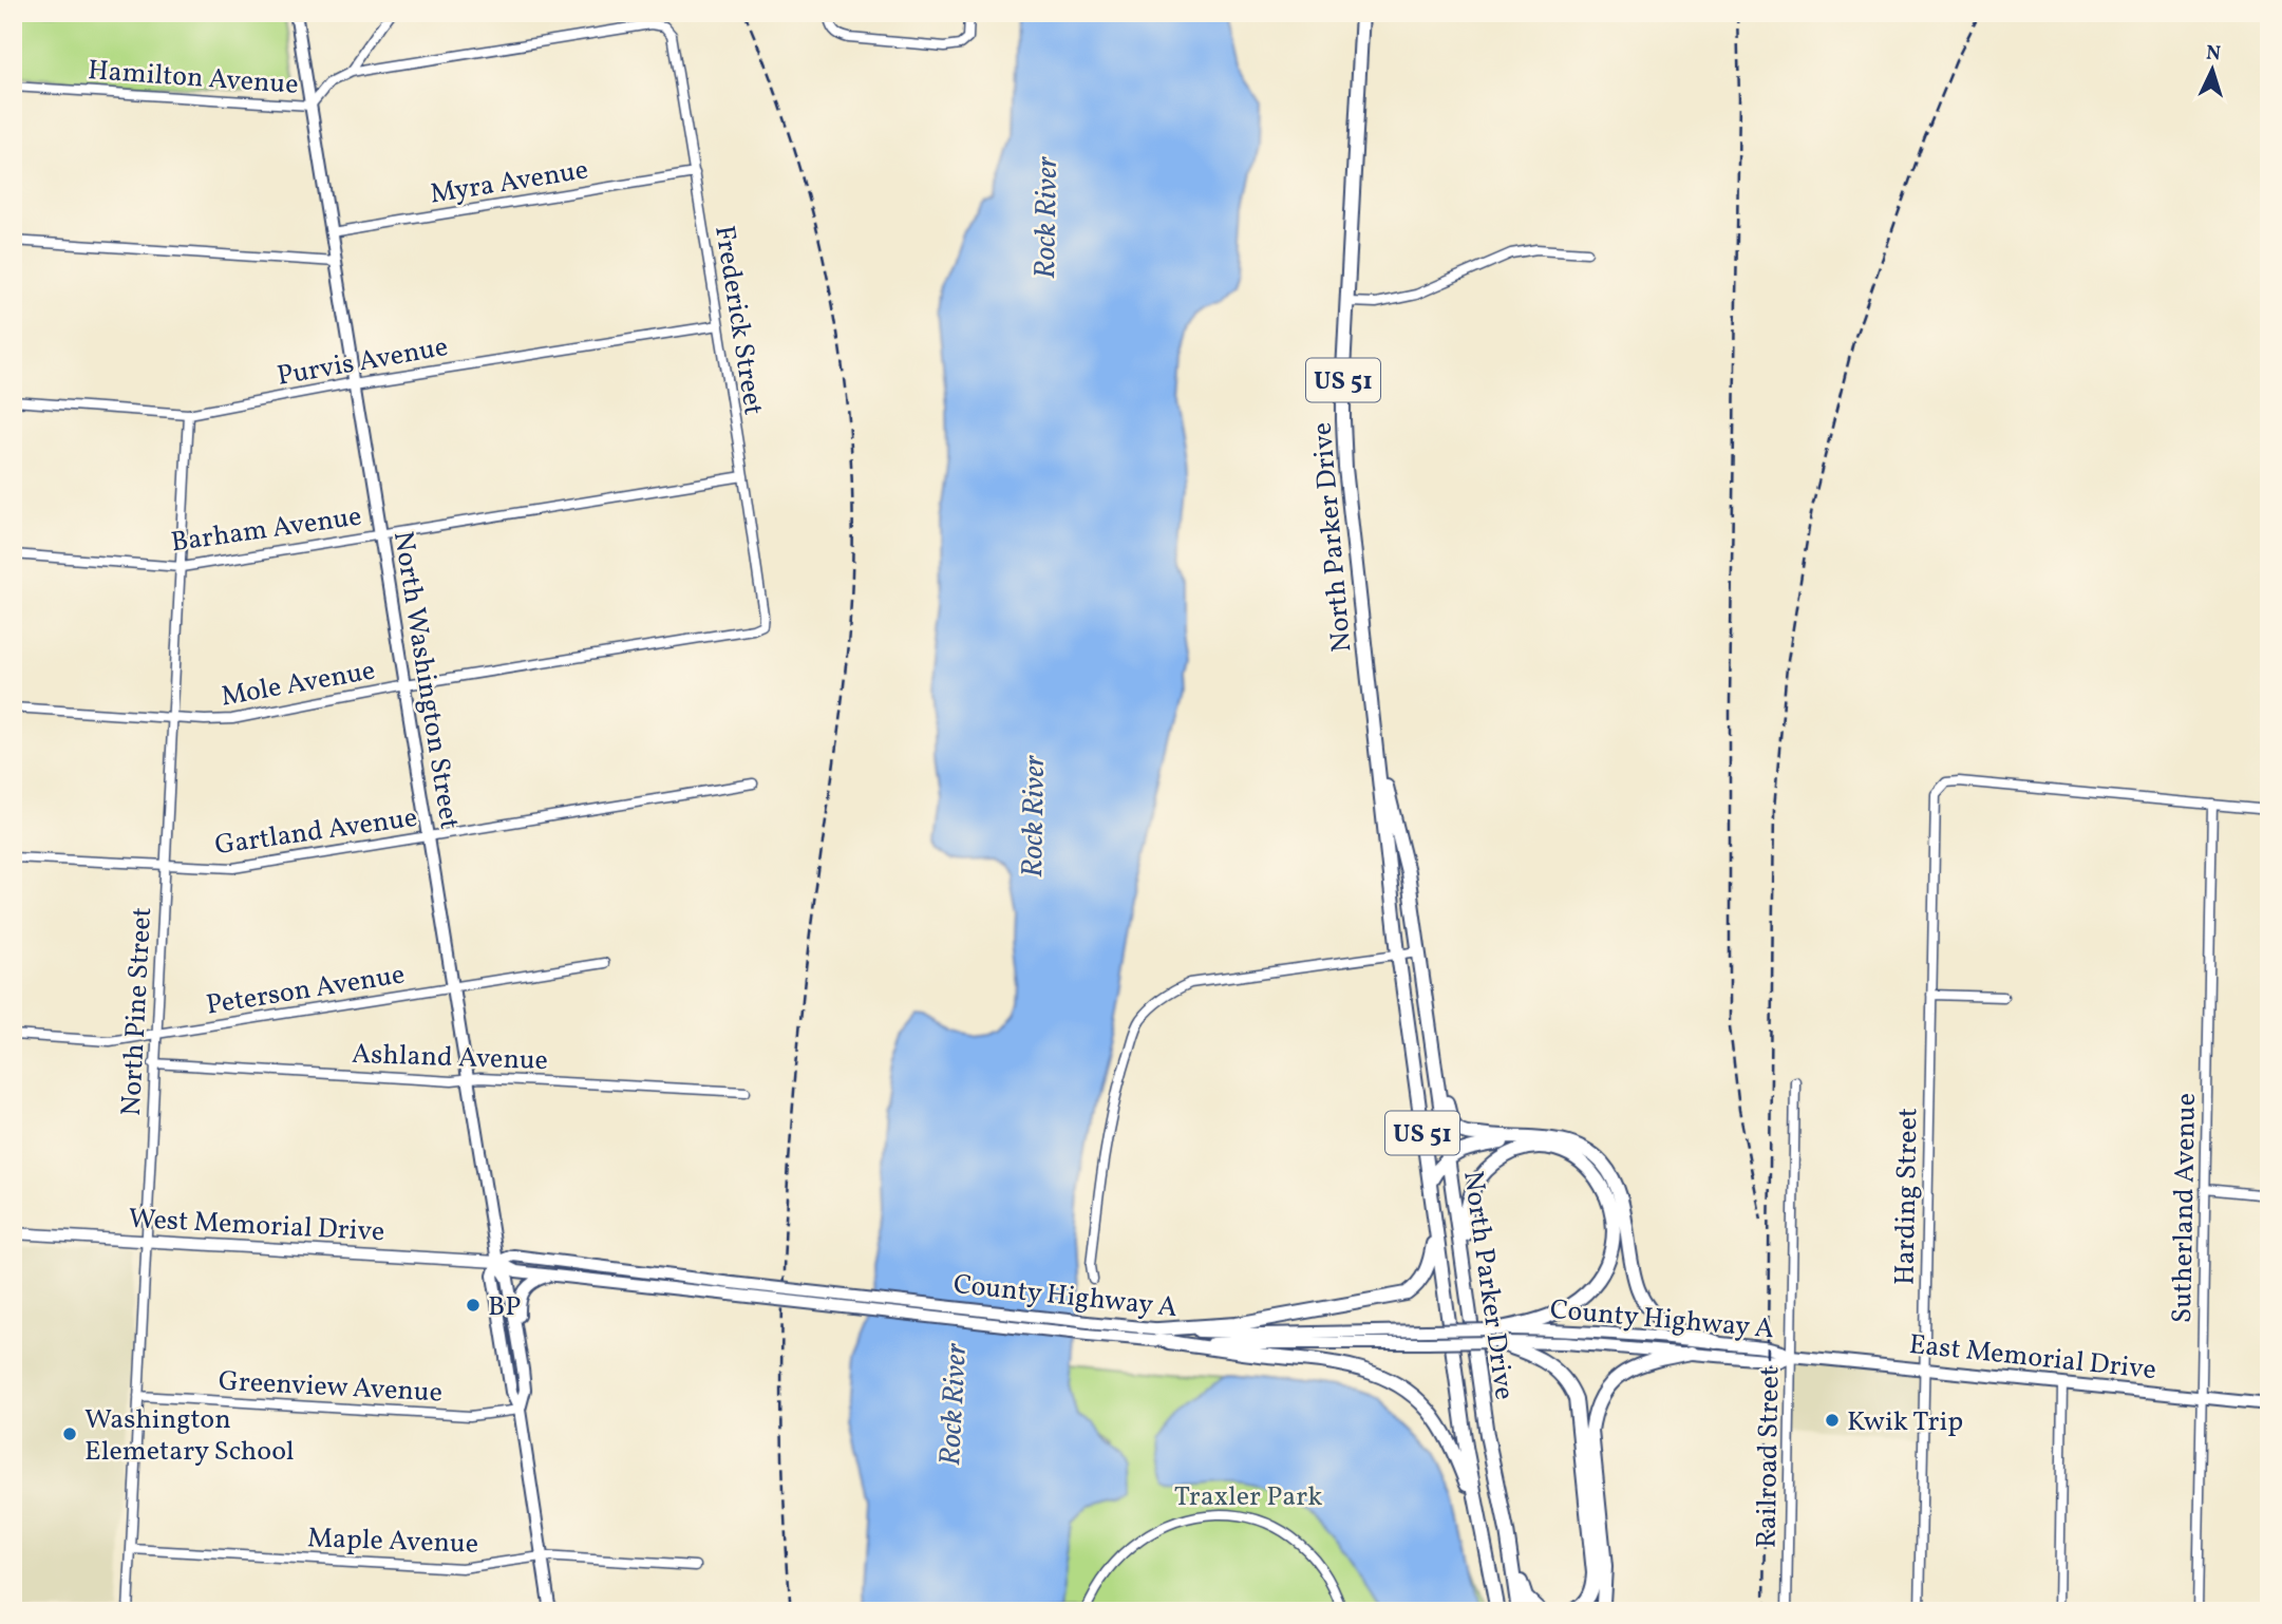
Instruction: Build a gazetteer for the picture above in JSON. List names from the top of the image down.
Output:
{
  "streets": {
    "main road": [
      "US 51",
      "North Parker Drive",
      "North Washington Street",
      "West Memorial Drive",
      "County Highway A",
      "East Memorial Drive"
    ],
    "street": [
      "Hamilton Avenue",
      "Myra Avenue",
      "Frederick Street",
      "Purvis Avenue",
      "Barham Avenue",
      "Mole Avenue",
      "Gartland Avenue",
      "Peterson Avenue",
      "North Pine Street",
      "Ashland Avenue",
      "Harding Street",
      "Sutherland Avenue",
      "Greenview Avenue",
      "Railroad Street",
      "Maple Avenue"
    ]
  },
  "crossings": [
    ["Hamilton Avenue", "Frederick Street"],
    ["Hamilton Avenue", "North Washington Street"],
    ["Myra Avenue", "Frederick Street"],
    ["Myra Avenue", "North Washington Street"],
    ["Frederick Street", "Purvis Avenue"],
    ["Frederick Street", "Barham Avenue"],
    ["Frederick Street", "Mole Avenue"],
    ["Purvis Avenue", "North Washington Street"],
    ["Purvis Avenue", "North Pine Street"],
    ["Barham Avenue", "North Washington Street"],
    ["Barham Avenue", "North Pine Street"],
    ["North Washington Street", "Mole Avenue"],
    ["North Washington Street", "Gartland Avenue"],
    ["North Washington Street", "Peterson Avenue"],
    ["North Washington Street", "Ashland Avenue"],
    ["North Washington Street", "West Memorial Drive"],
    ["North Washington Street", "Greenview Avenue"],
    ["North Washington Street", "Maple Avenue"],
    ["Mole Avenue", "North Pine Street"],
    ["Gartland Avenue", "North Pine Street"],
    ["Peterson Avenue", "North Pine Street"],
    ["North Pine Street", "Ashland Avenue"],
    ["North Pine Street", "West Memorial Drive"],
    ["North Pine Street", "Greenview Avenue"],
    ["North Pine Street", "Maple Avenue"],
    ["Harding Street", "Sutherland Avenue"],
    ["Harding Street", "East Memorial Drive"],
    ["Sutherland Avenue", "East Memorial Drive"],
    ["West Memorial Drive", "County Highway A"],
    ["County Highway A", "East Memorial Drive"],
    ["County Highway A", "Railroad Street"],
    ["East Memorial Drive", "Railroad Street"]
  ],
  "water": ["Rock River"],
  "parks": ["Traxler Park"],
  "places": ["BP", "Kwik Trip", "Washington Elemetary School"],
  "north": "top"
}
